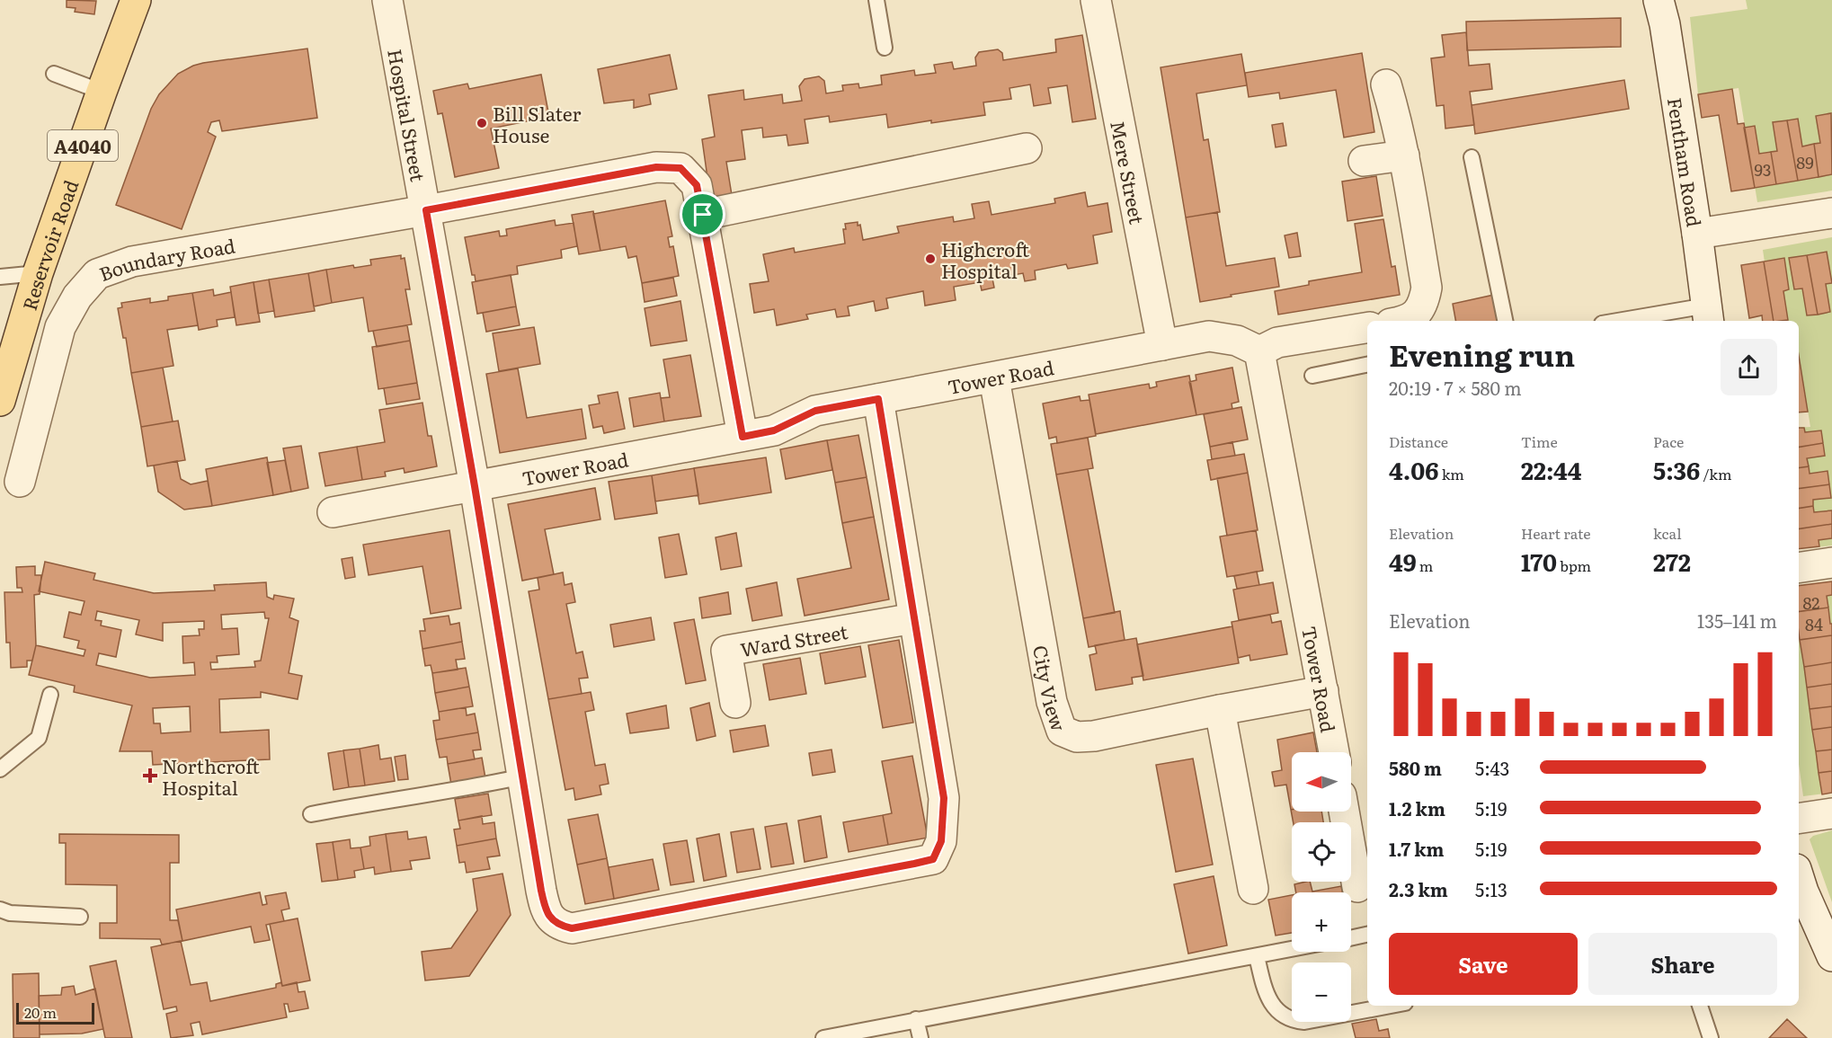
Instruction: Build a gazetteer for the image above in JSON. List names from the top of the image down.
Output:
{
  "streets": {
    "main road": ["A4040", "Reservoir Road"],
    "street": [
      "Hospital Street",
      "Fentham Road",
      "Mere Street",
      "Boundary Road",
      "Tower Road",
      "Ward Street",
      "City View"
    ]
  },
  "crossings": [
    ["Hospital Street", "Boundary Road"],
    ["Hospital Street", "Tower Road"],
    ["Hospital Street", "Ward Street"],
    ["Mere Street", "Tower Road"],
    ["Boundary Road", "Tower Road"],
    ["Tower Road", "City View"]
  ],
  "places": {
    "other": ["Bill Slater House", "Highcroft Hospital"],
    "health": ["Northcroft Hospital"]
  },
  "house_numbers": [
    "89",
    "93",
    "82",
    "84"
  ],
  "scale_bar": "20 m",
  "north": "left",
  "page": {
    "heading": ["Evening run", "20:19 · 7 × 580 m"],
    "stats": [
      ["Distance", "4.06 km"],
      ["Time", "22:44"],
      ["Pace", "5:36 /km"],
      ["Elevation", "49 m"],
      ["Heart rate", "170 bpm"],
      ["kcal", "272"]
    ],
    "chart": ["Elevation", "135–141 m"],
    "list": [
      {
        "name": "580 m",
        "note": "5:43"
      },
      {
        "name": "1.2 km",
        "note": "5:19"
      },
      {
        "name": "1.7 km",
        "note": "5:19"
      },
      {
        "name": "2.3 km",
        "note": "5:13"
      }
    ],
    "map_buttons": ["+", "−"],
    "buttons": ["Save", "Share"],
    "scale": "20 m"
  }
}
